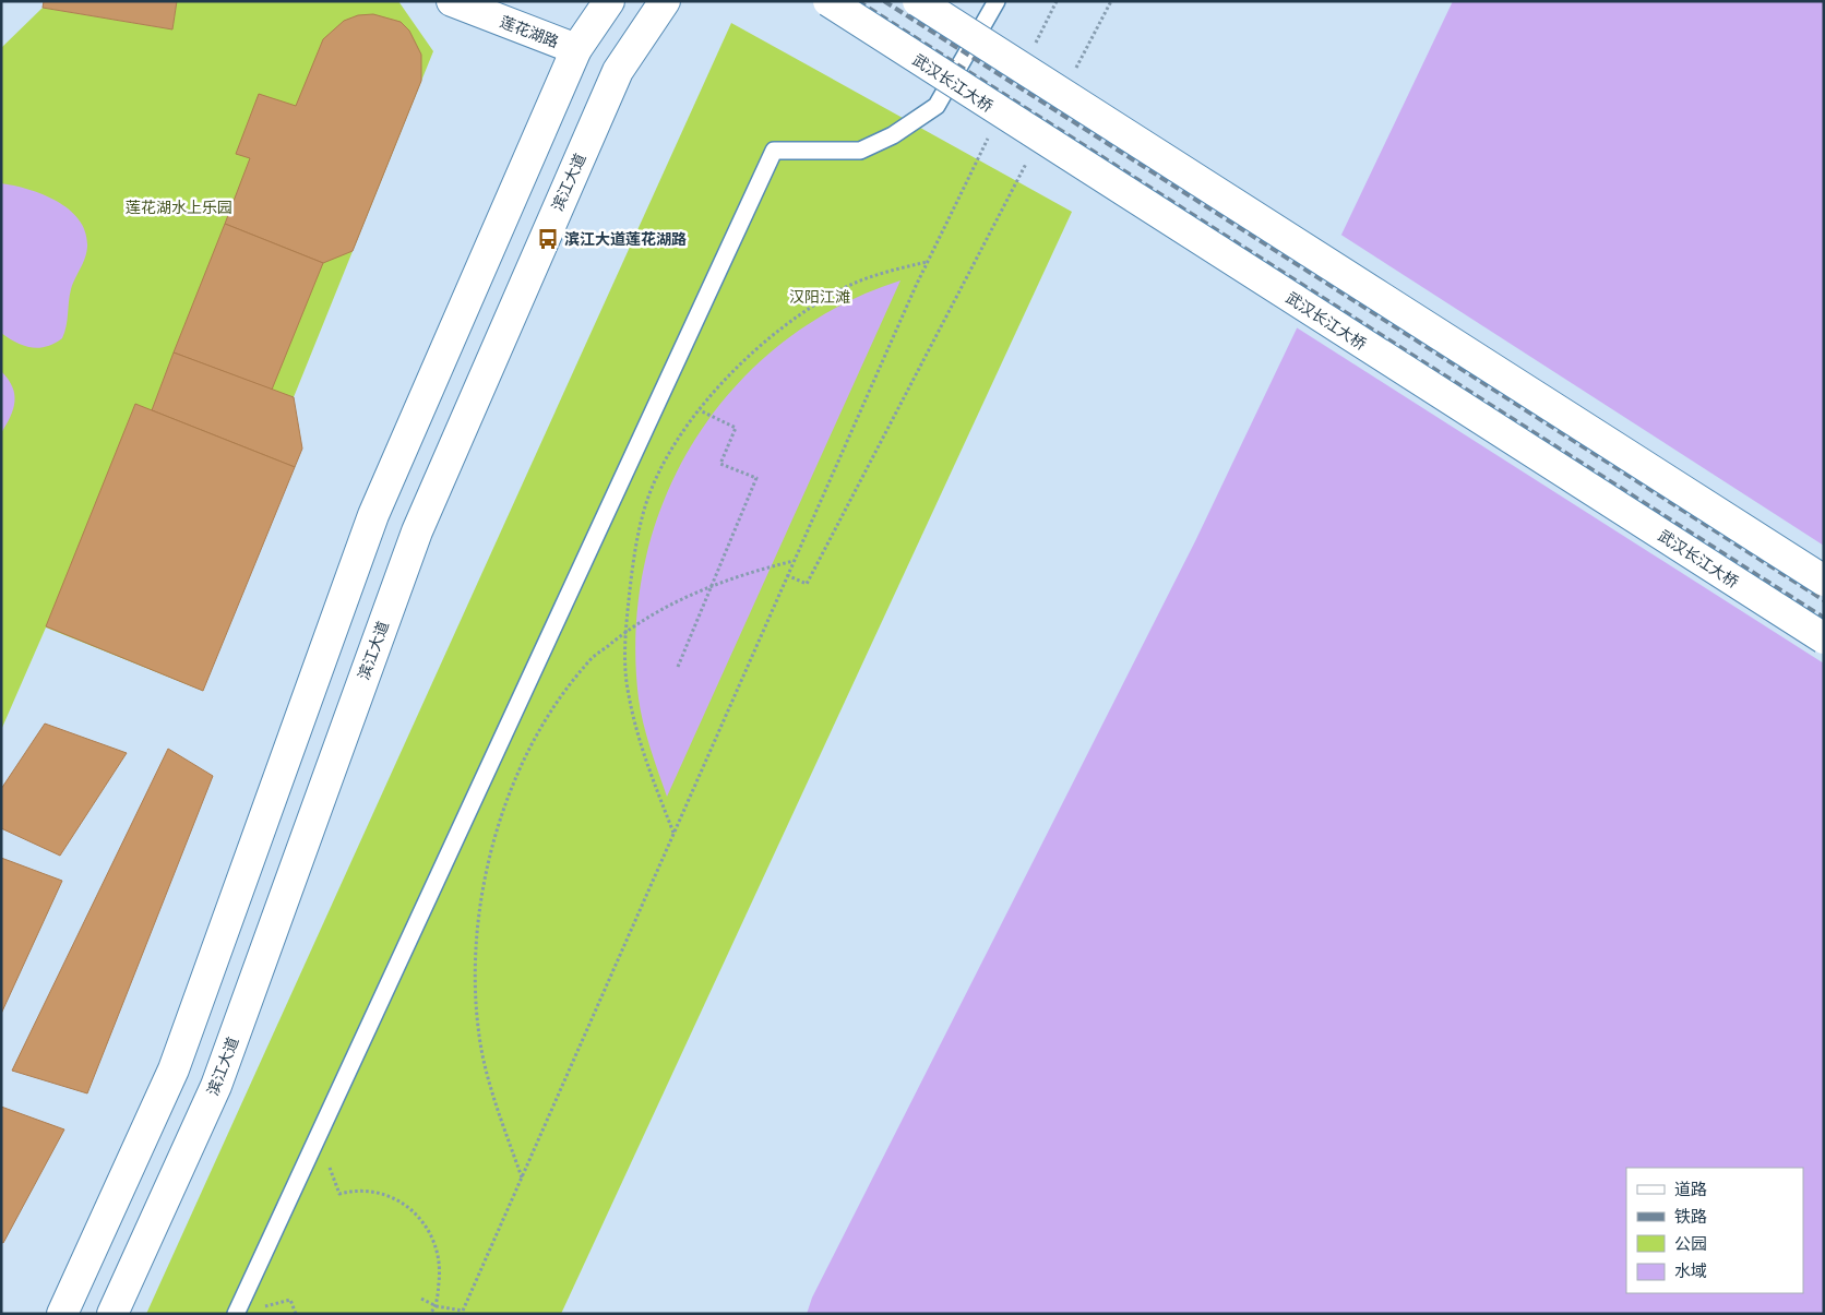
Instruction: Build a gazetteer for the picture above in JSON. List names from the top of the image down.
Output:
{
  "streets": {
    "main road": ["莲花湖路", "武汉长江大桥", "滨江大道"]
  },
  "parks": ["莲花湖水上乐园", "汉阳江滩"],
  "places": {
    "bus stop": ["滨江大道莲花湖路"]
  },
  "legend": [
    "道路",
    "铁路",
    "公园",
    "水域"
  ]
}
